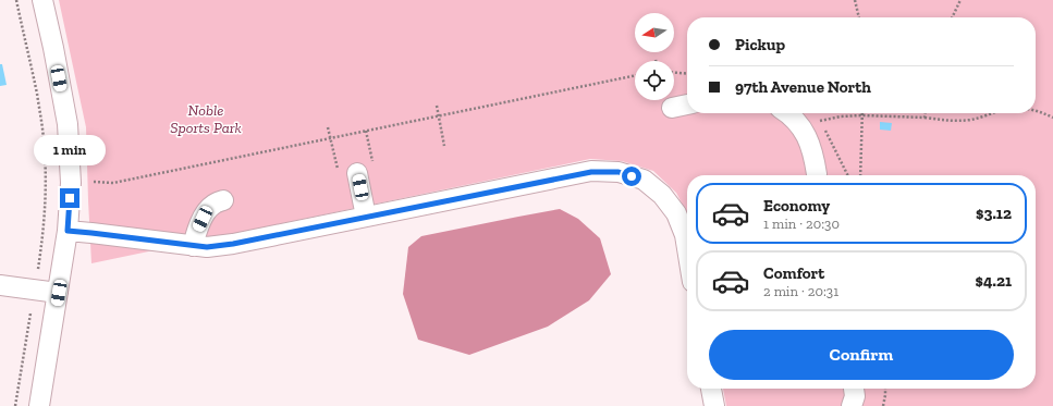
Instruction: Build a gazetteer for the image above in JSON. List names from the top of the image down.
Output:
{
  "parks": ["Noble Sports Park"],
  "north": "left",
  "page": {
    "banner": ["Pickup", "97th Avenue North"],
    "bubble": "1 min",
    "list": [
      {
        "name": "Economy",
        "note": "1 min · 20:30",
        "value": "$3.12"
      },
      {
        "name": "Comfort",
        "note": "2 min · 20:31",
        "value": "$4.21"
      }
    ],
    "buttons": "Confirm"
  }
}
